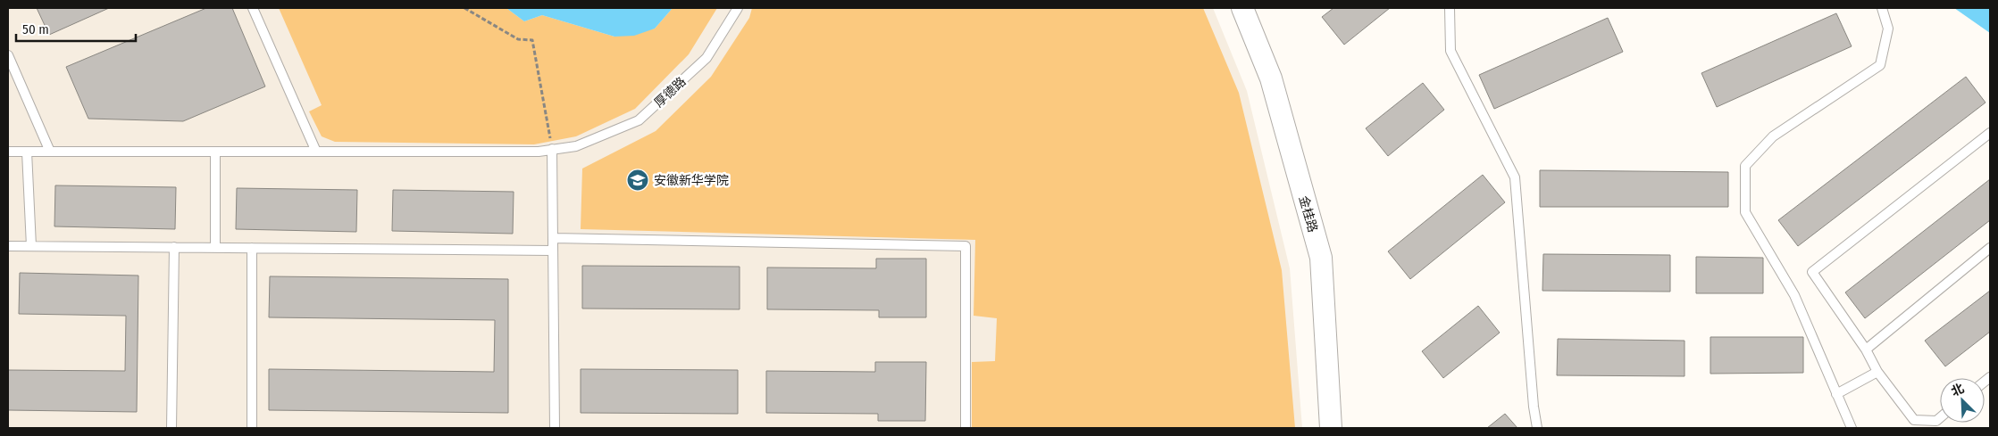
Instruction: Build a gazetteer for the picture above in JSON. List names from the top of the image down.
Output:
{
  "streets": {
    "street": ["金桂路"],
    "lane": ["厚德路"]
  },
  "places": {
    "school or university": ["安徽新华学院"]
  },
  "scale_bar": "50 m",
  "north": "top left"
}
